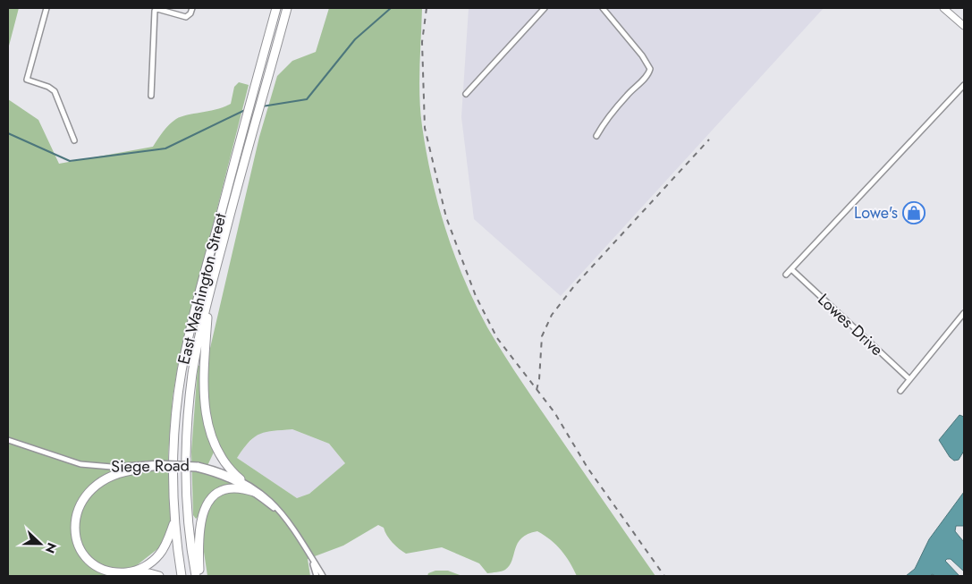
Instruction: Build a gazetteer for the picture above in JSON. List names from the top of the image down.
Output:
{
  "streets": {
    "highway": ["East Washington Street"],
    "street": ["Lowes Drive", "Siege Road"]
  },
  "places": {
    "shop": ["Lowe's"]
  },
  "north": "right"
}
